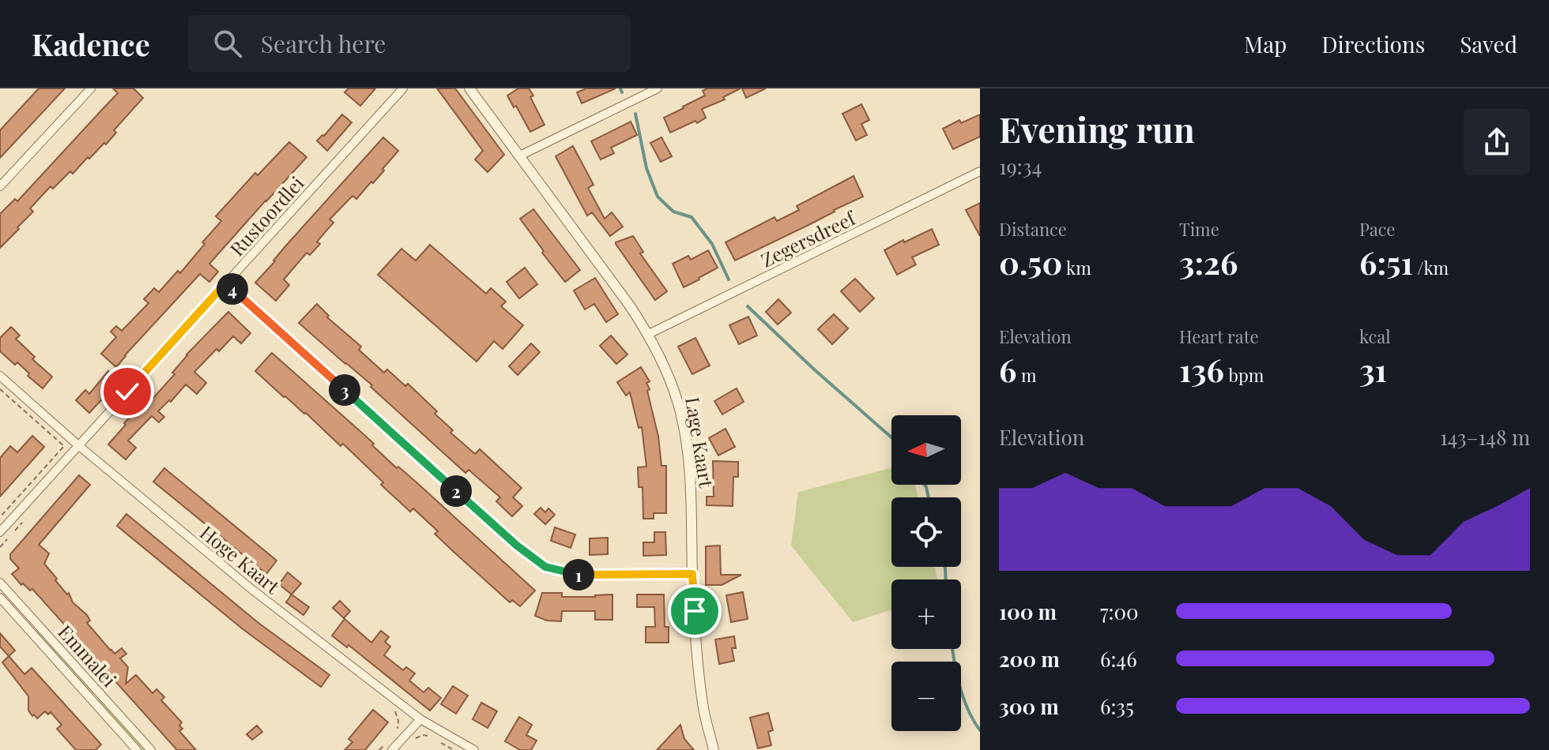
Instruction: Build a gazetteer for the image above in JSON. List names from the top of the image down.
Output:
{
  "streets": {
    "street": [
      "Rustoordlei",
      "Zegersdreef",
      "Lage Kaart",
      "Hoge Kaart",
      "Emmalei"
    ]
  },
  "crossings": [
    ["Rustoordlei", "Hoge Kaart"],
    ["Zegersdreef", "Lage Kaart"]
  ],
  "north": "left",
  "page": {
    "header": "Kadence",
    "search": "Search here",
    "nav": ["Map", "Directions", "Saved"],
    "heading": ["Evening run", "19:34"],
    "stats": [
      ["Distance", "0.50 km"],
      ["Time", "3:26"],
      ["Pace", "6:51 /km"],
      ["Elevation", "6 m"],
      ["Heart rate", "136 bpm"],
      ["kcal", "31"]
    ],
    "pins": [
      "4",
      "3",
      "2",
      "1"
    ],
    "chart": ["Elevation", "143–148 m"],
    "map_buttons": ["+", "−"],
    "list": [
      {
        "name": "100 m",
        "note": "7:00"
      },
      {
        "name": "200 m",
        "note": "6:46"
      },
      {
        "name": "300 m",
        "note": "6:35"
      }
    ]
  }
}
